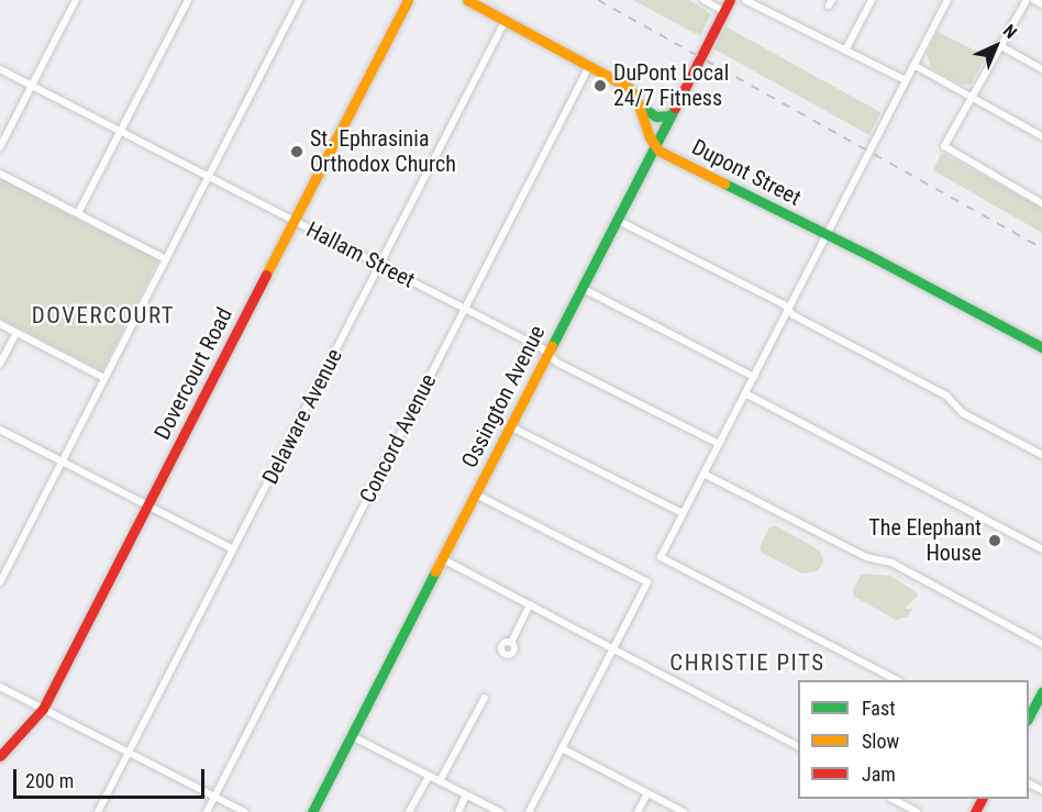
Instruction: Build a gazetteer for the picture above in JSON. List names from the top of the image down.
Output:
{
  "streets": {
    "street": [
      "Dupont Street",
      "Hallam Street",
      "Dovercourt Road",
      "Ossington Avenue",
      "Delaware Avenue",
      "Concord Avenue"
    ]
  },
  "crossings": [
    ["Dupont Street", "Ossington Avenue"],
    ["Hallam Street", "Dovercourt Road"],
    ["Hallam Street", "Ossington Avenue"],
    ["Hallam Street", "Delaware Avenue"],
    ["Hallam Street", "Concord Avenue"]
  ],
  "districts": ["DOVERCOURT", "CHRISTIE PITS"],
  "places": ["DuPont Local 24/7 Fitness", "St. Ephrasinia Orthodox Church", "The Elephant House"],
  "legend": ["Fast", "Slow", "Jam"],
  "scale_bar": "200 m",
  "north": "top right"
}
